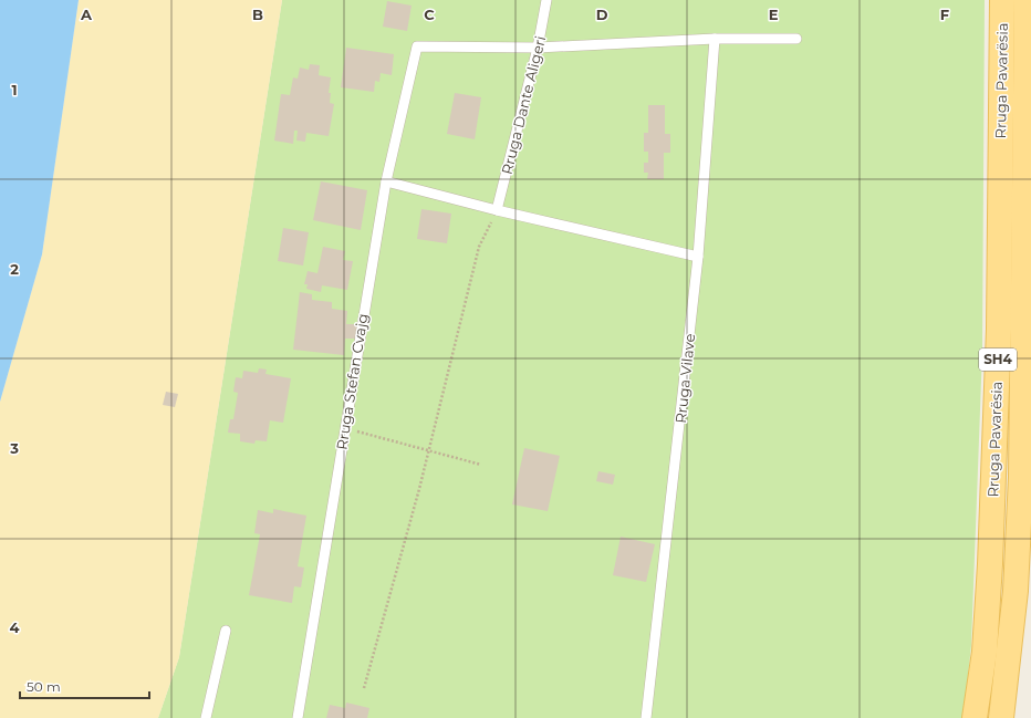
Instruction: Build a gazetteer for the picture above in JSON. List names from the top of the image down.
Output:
{
  "streets": {
    "main road": ["Rruga Pavarësia", "SH4"],
    "lane": ["Rruga Dante Aligeri", "Rruga Vilave", "Rruga Stefan Cvajg"]
  },
  "crossings": [
    ["Rruga Dante Aligeri", "Rruga Stefan Cvajg"]
  ],
  "scale_bar": "50 m",
  "grid": {
    "columns": [
      "A",
      "B",
      "C",
      "D",
      "E",
      "F"
    ],
    "rows": [
      "1",
      "2",
      "3",
      "4"
    ]
  }
}
